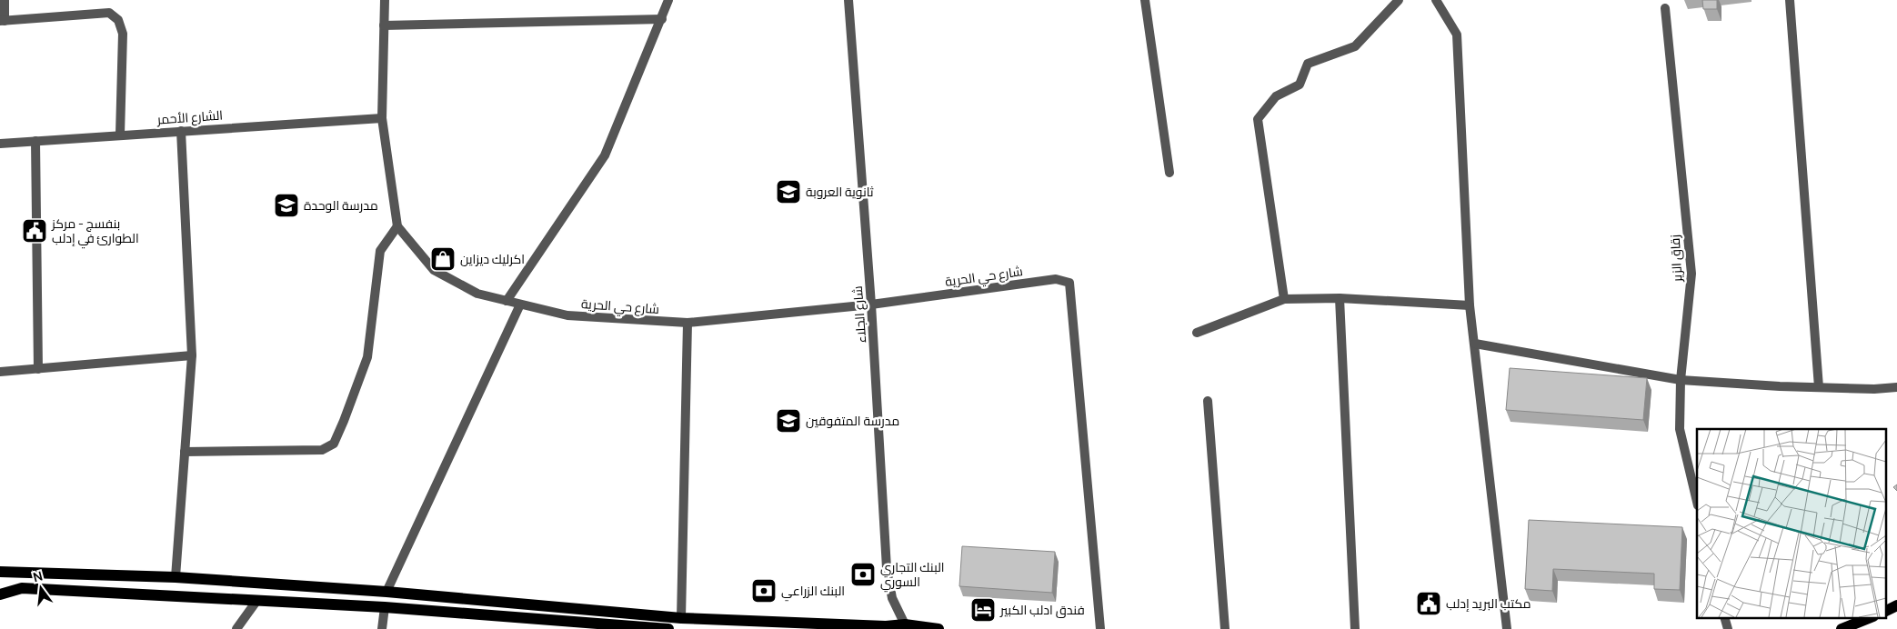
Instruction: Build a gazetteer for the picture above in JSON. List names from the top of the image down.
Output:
{
  "streets": {
    "street": [
      "الشارع الأحمر",
      "زقاق الزير",
      "شارع حي الحرية",
      "شارع الجلاء"
    ]
  },
  "crossings": [
    ["شارع حي الحرية", "شارع الجلاء"]
  ],
  "places": {
    "school or university": ["ثانوية العروبة", "مدرسة الوحدة", "مدرسة المتفوقين"],
    "public building": ["بنفسج - مركز الطوارئ في إدلب", "مكتب البريد إدلب"],
    "shop": ["اكرليك ديزاين"],
    "bank": ["البنك التجاري السوري", "البنك الزراعي"],
    "hotel": ["فندق ادلب الكبير"]
  },
  "north": "top"
}
